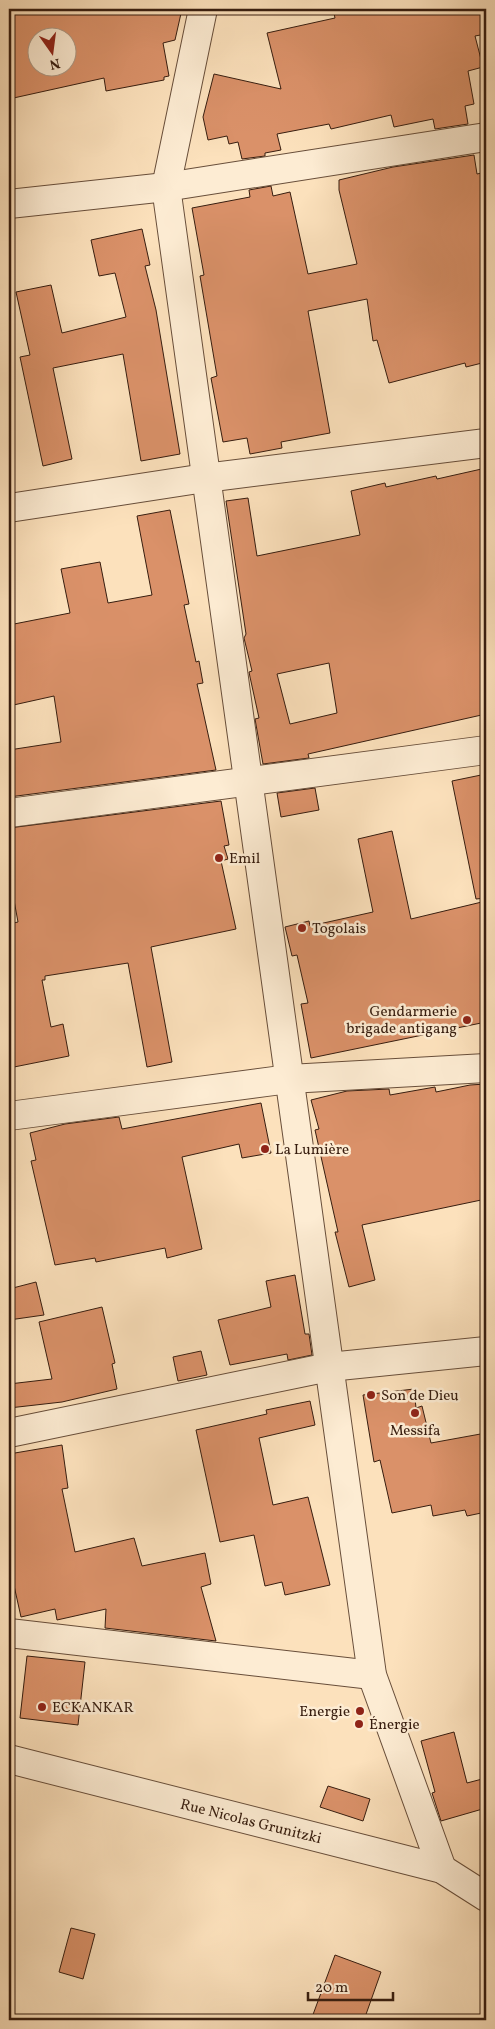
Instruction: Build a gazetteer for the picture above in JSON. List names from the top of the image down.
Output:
{
  "streets": {
    "street": ["Rue Nicolas Grunitzki"]
  },
  "places": [
    "Emil",
    "Togolais",
    "Gendarmerie brigade antigang",
    "La Lumière",
    "Son de Dieu",
    "Messifa",
    "ECKANKAR",
    "Energie",
    "Énergie"
  ],
  "scale_bar": "20 m",
  "north": "bottom"
}
